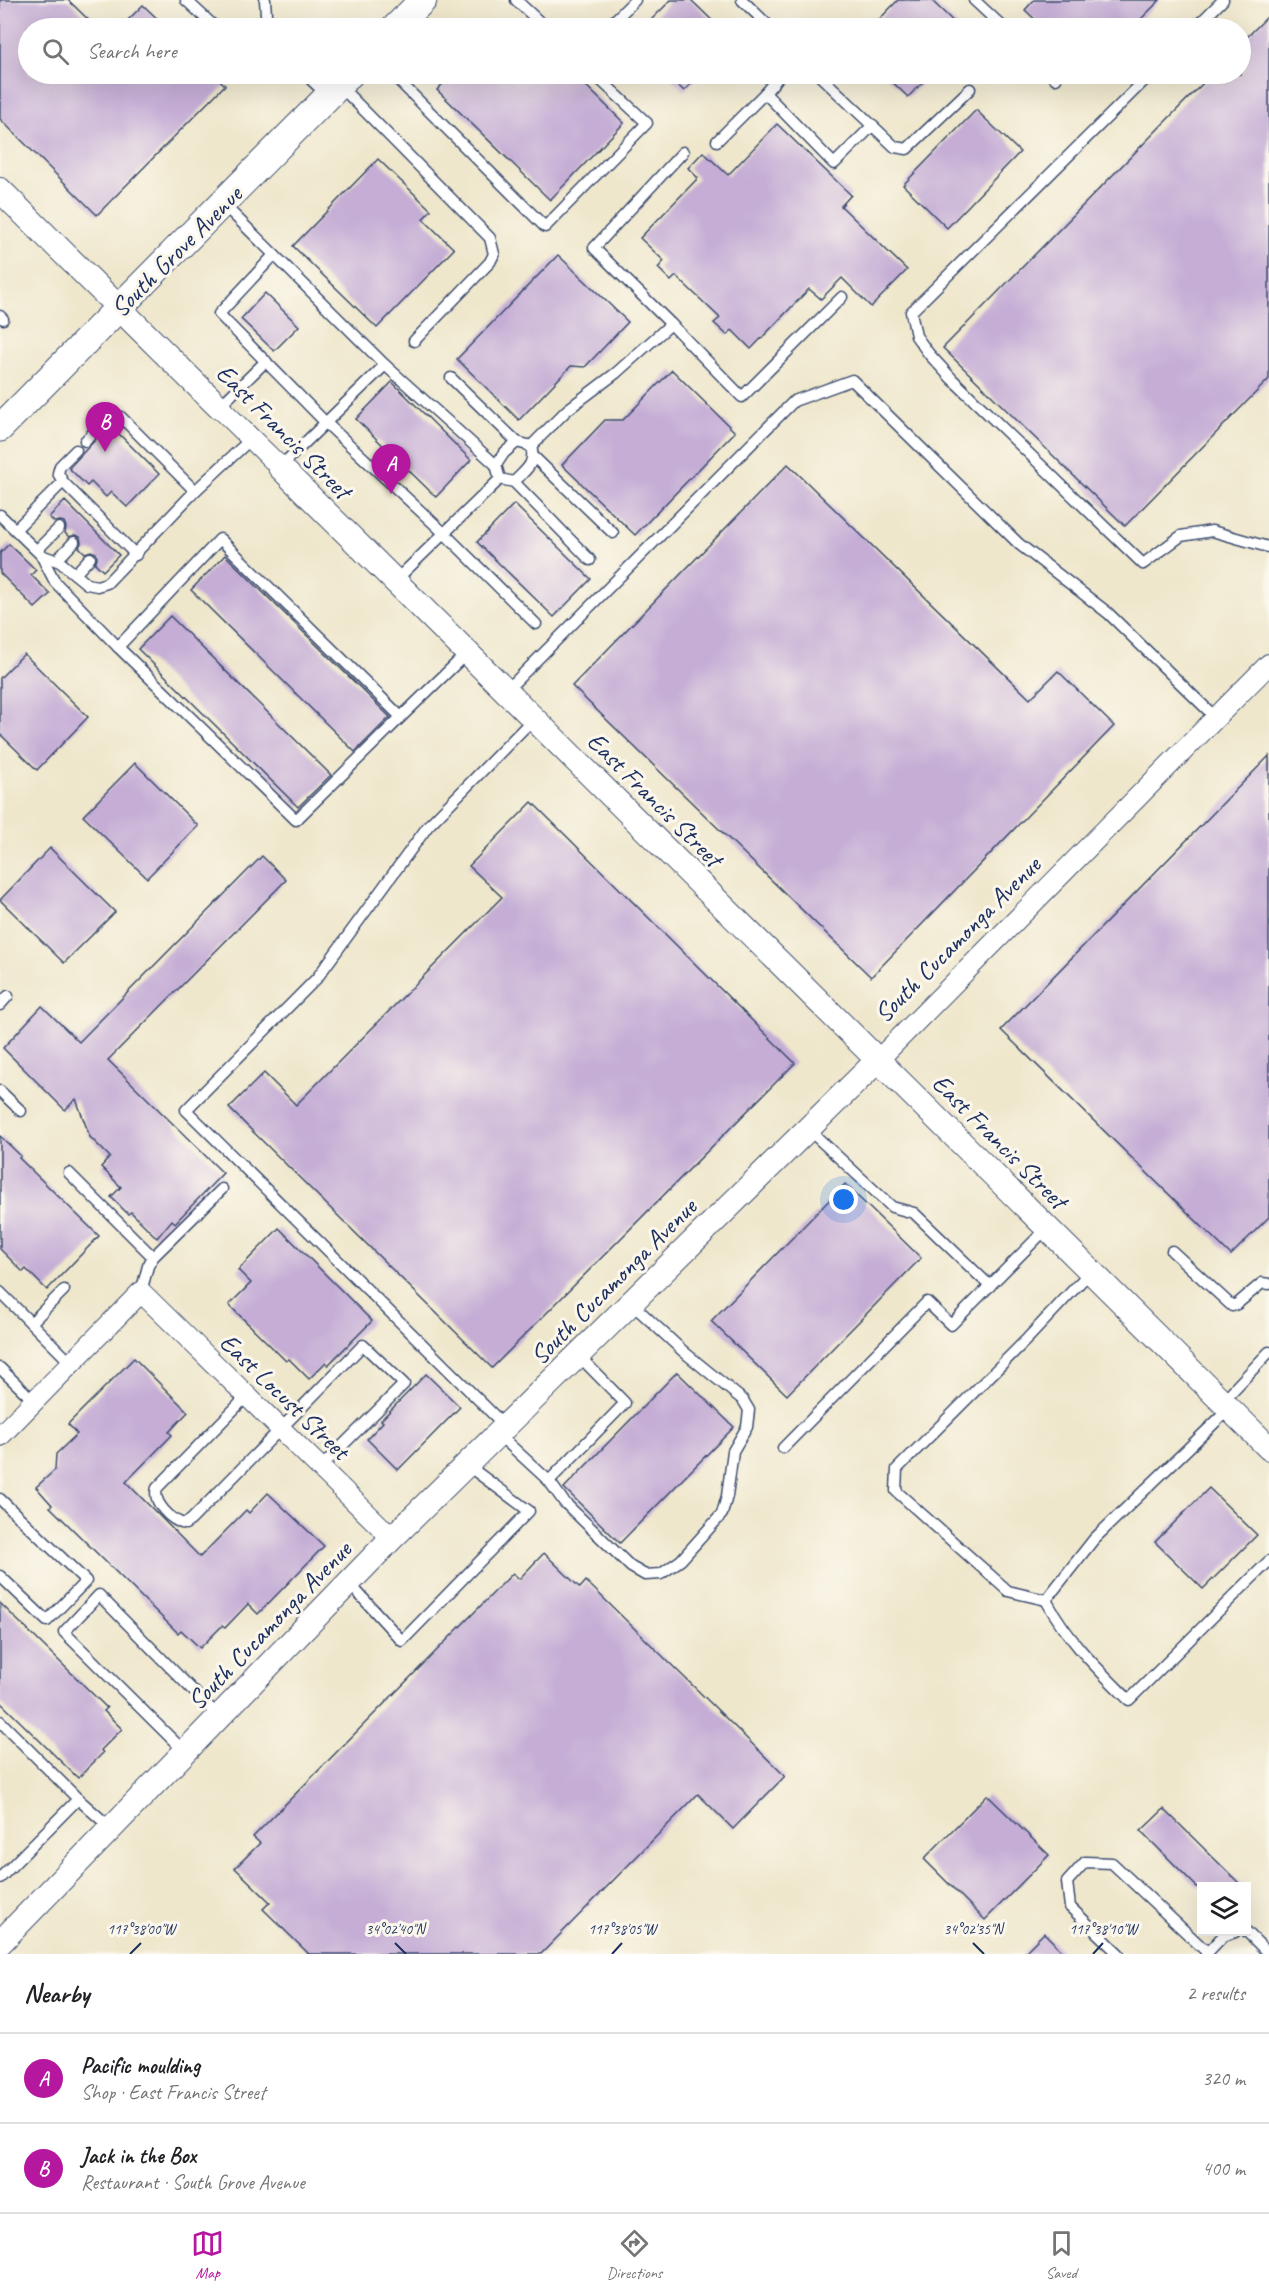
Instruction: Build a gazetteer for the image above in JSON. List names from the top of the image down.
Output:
{
  "streets": {
    "main road": ["South Grove Avenue"],
    "street": ["East Francis Street", "South Cucamonga Avenue", "East Locust Street"]
  },
  "crossings": [
    ["South Grove Avenue", "East Francis Street"],
    ["East Francis Street", "South Cucamonga Avenue"],
    ["South Cucamonga Avenue", "East Locust Street"]
  ],
  "page": {
    "search": "Search here",
    "pins": ["B", "A"],
    "heading": ["Nearby", "2 results"],
    "list": [
      {
        "mark": "A",
        "name": "Pacific moulding",
        "note": "Shop · East Francis Street",
        "value": "320 m"
      },
      {
        "mark": "B",
        "name": "Jack in the Box",
        "note": "Restaurant · South Grove Avenue",
        "value": "400 m"
      }
    ],
    "nav": ["Map", "Directions", "Saved"]
  },
  "coordinates": [
    "117°38'00\"W",
    "34°02'40\"N",
    "117°38'05\"W",
    "34°02'35\"N",
    "117°38'10\"W"
  ]
}
